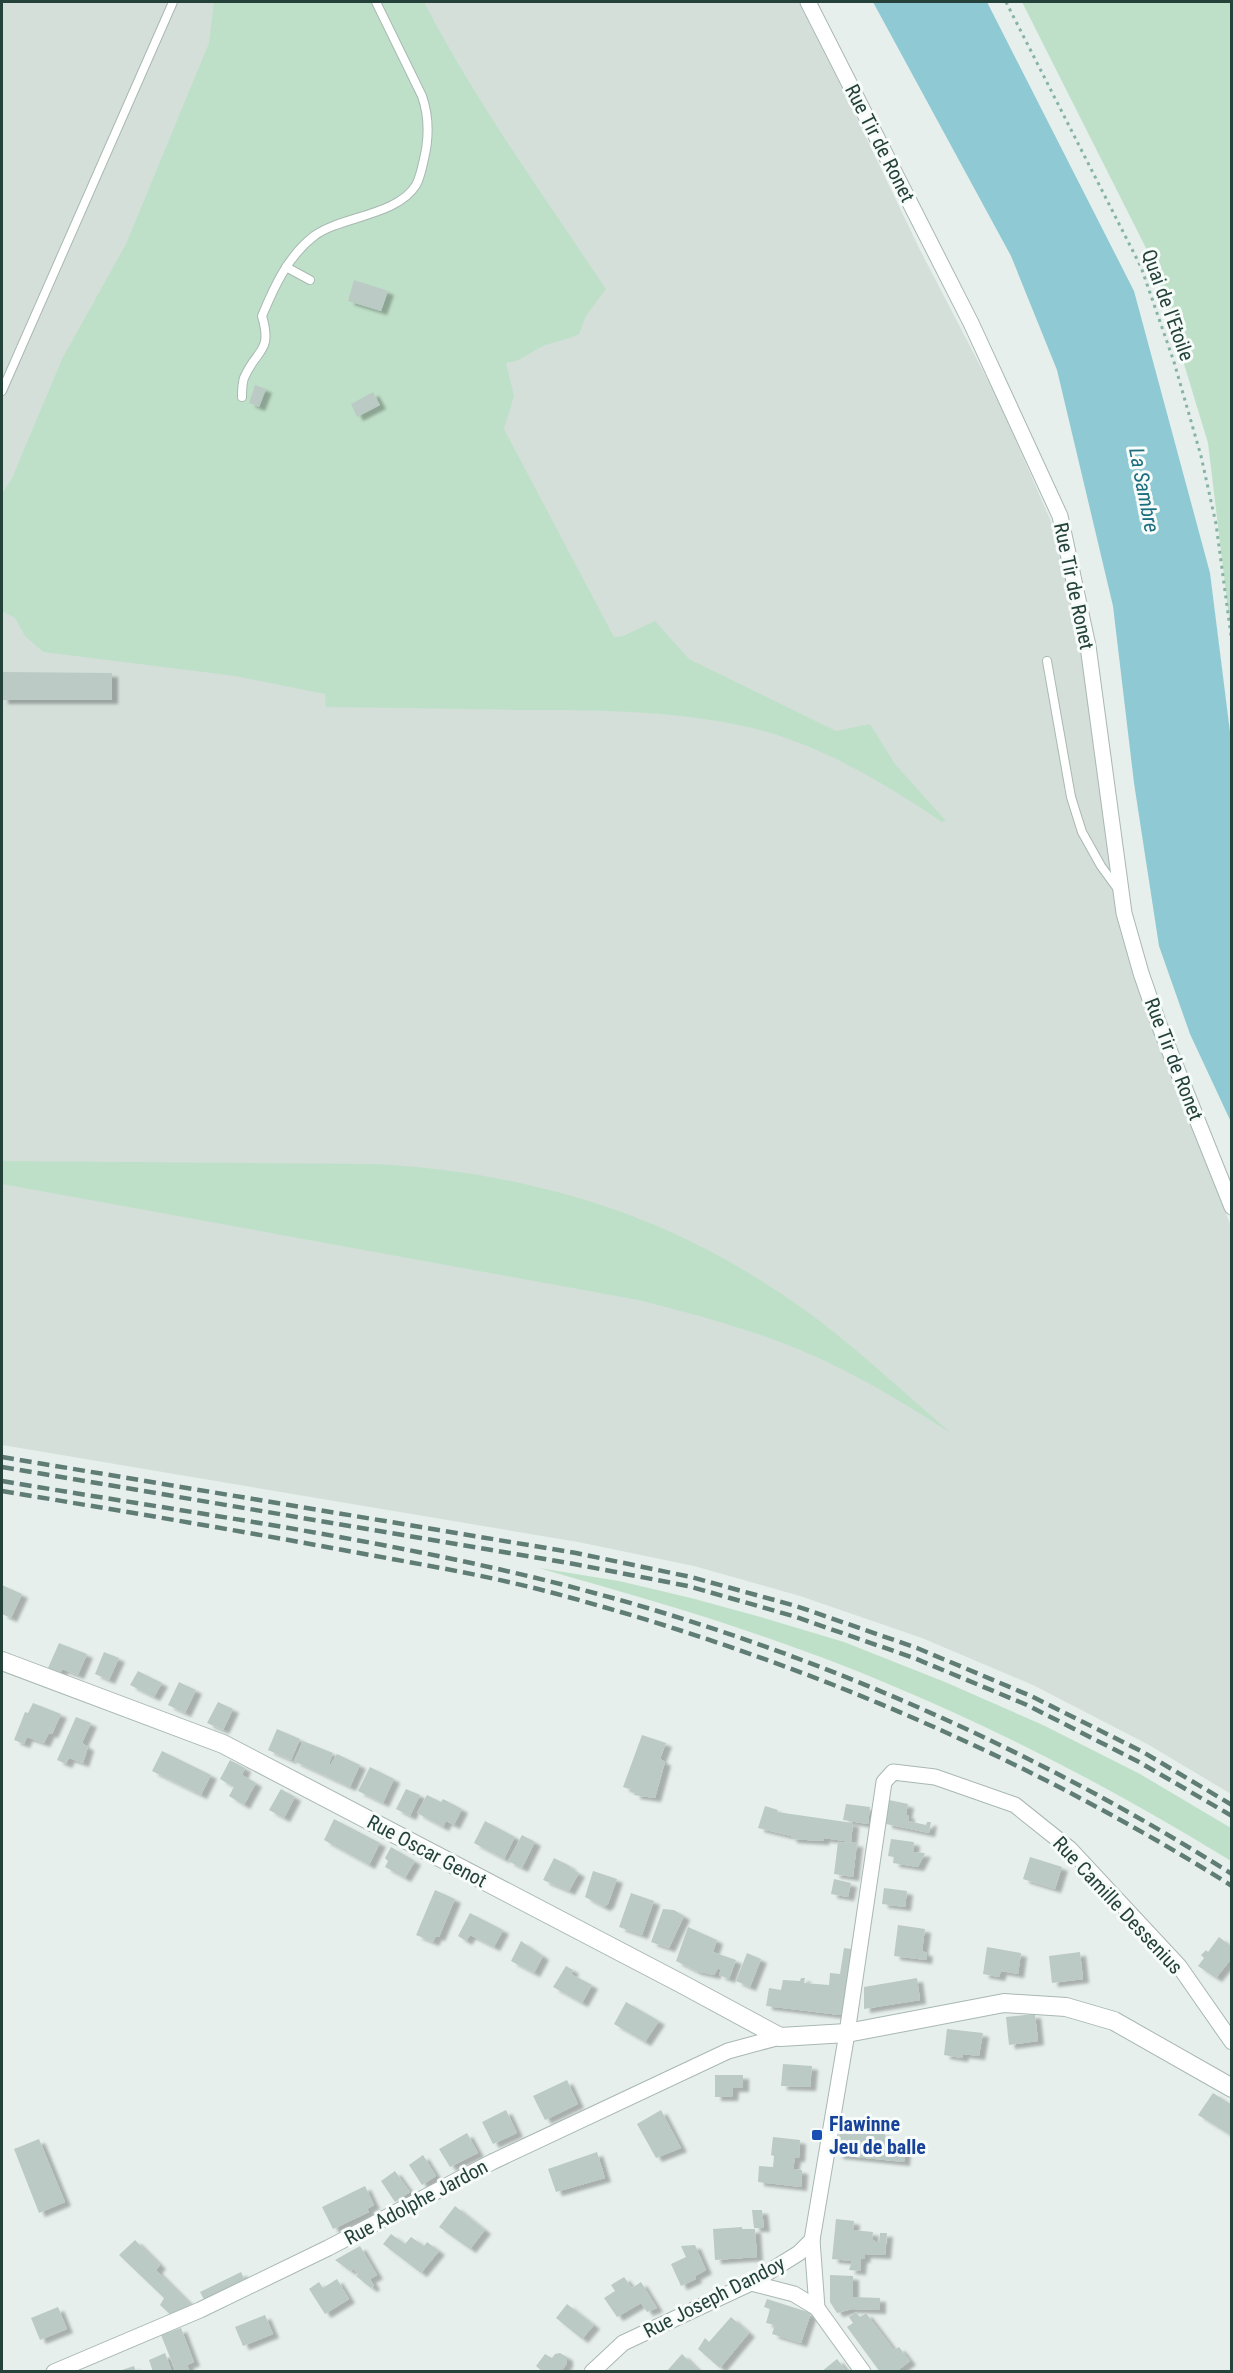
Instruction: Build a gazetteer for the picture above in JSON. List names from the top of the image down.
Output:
{
  "streets": {
    "street": [
      "Rue Tir de Ronet",
      "Rue Oscar Genot",
      "Rue Camille Dessenius",
      "Rue Adolphe Jardon",
      "Rue Joseph Dandoy"
    ],
    "path": ["Quai de l'Etoile"]
  },
  "crossings": [
    ["Rue Oscar Genot", "Rue Adolphe Jardon"]
  ],
  "water": ["La Sambre"],
  "places": {
    "transit": ["Flawinne Jeu de balle"]
  }
}
